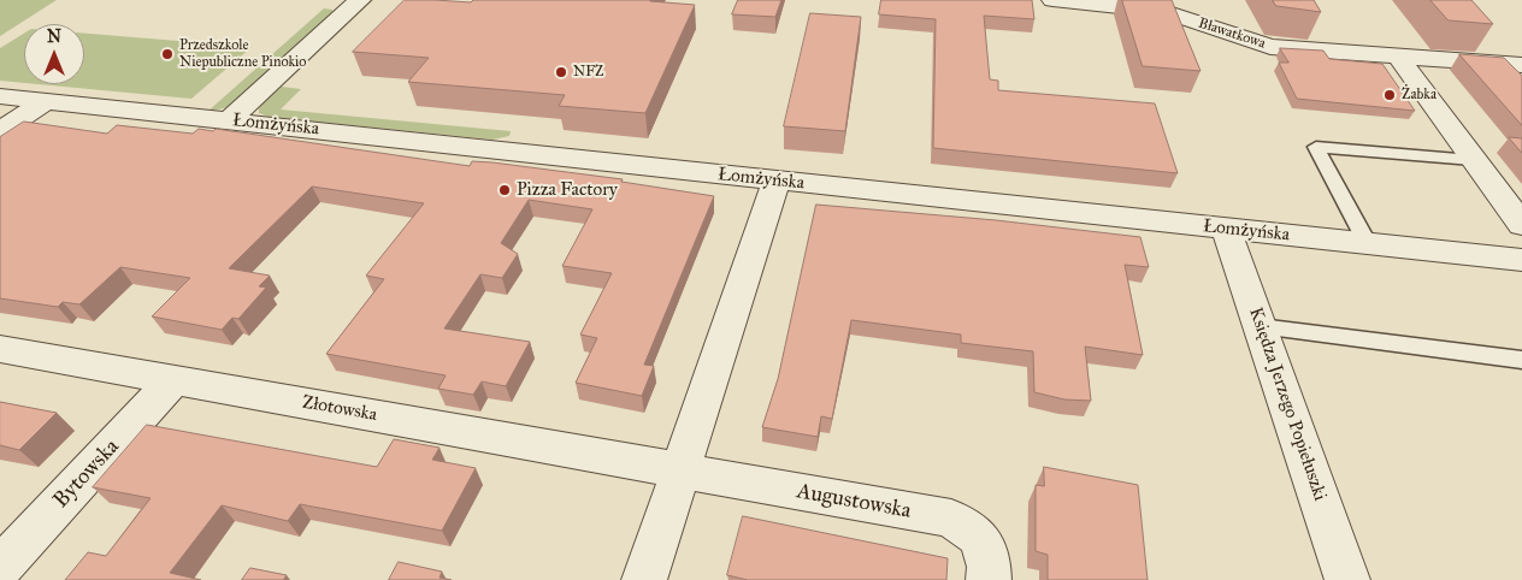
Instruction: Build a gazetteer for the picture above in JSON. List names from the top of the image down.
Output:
{
  "streets": {
    "street": [
      "Bławatkowa",
      "Łomżyńska",
      "Księdza Jerzego Popiełuszki",
      "Złotowska",
      "Bytowska",
      "Augustowska"
    ]
  },
  "crossings": [
    ["Łomżyńska", "Księdza Jerzego Popiełuszki"],
    ["Złotowska", "Bytowska"],
    ["Złotowska", "Augustowska"]
  ],
  "places": [
    "Przedszkole Niepubliczne Pinokio",
    "NFZ",
    "Żabka",
    "Pizza Factory"
  ],
  "north": "top"
}
